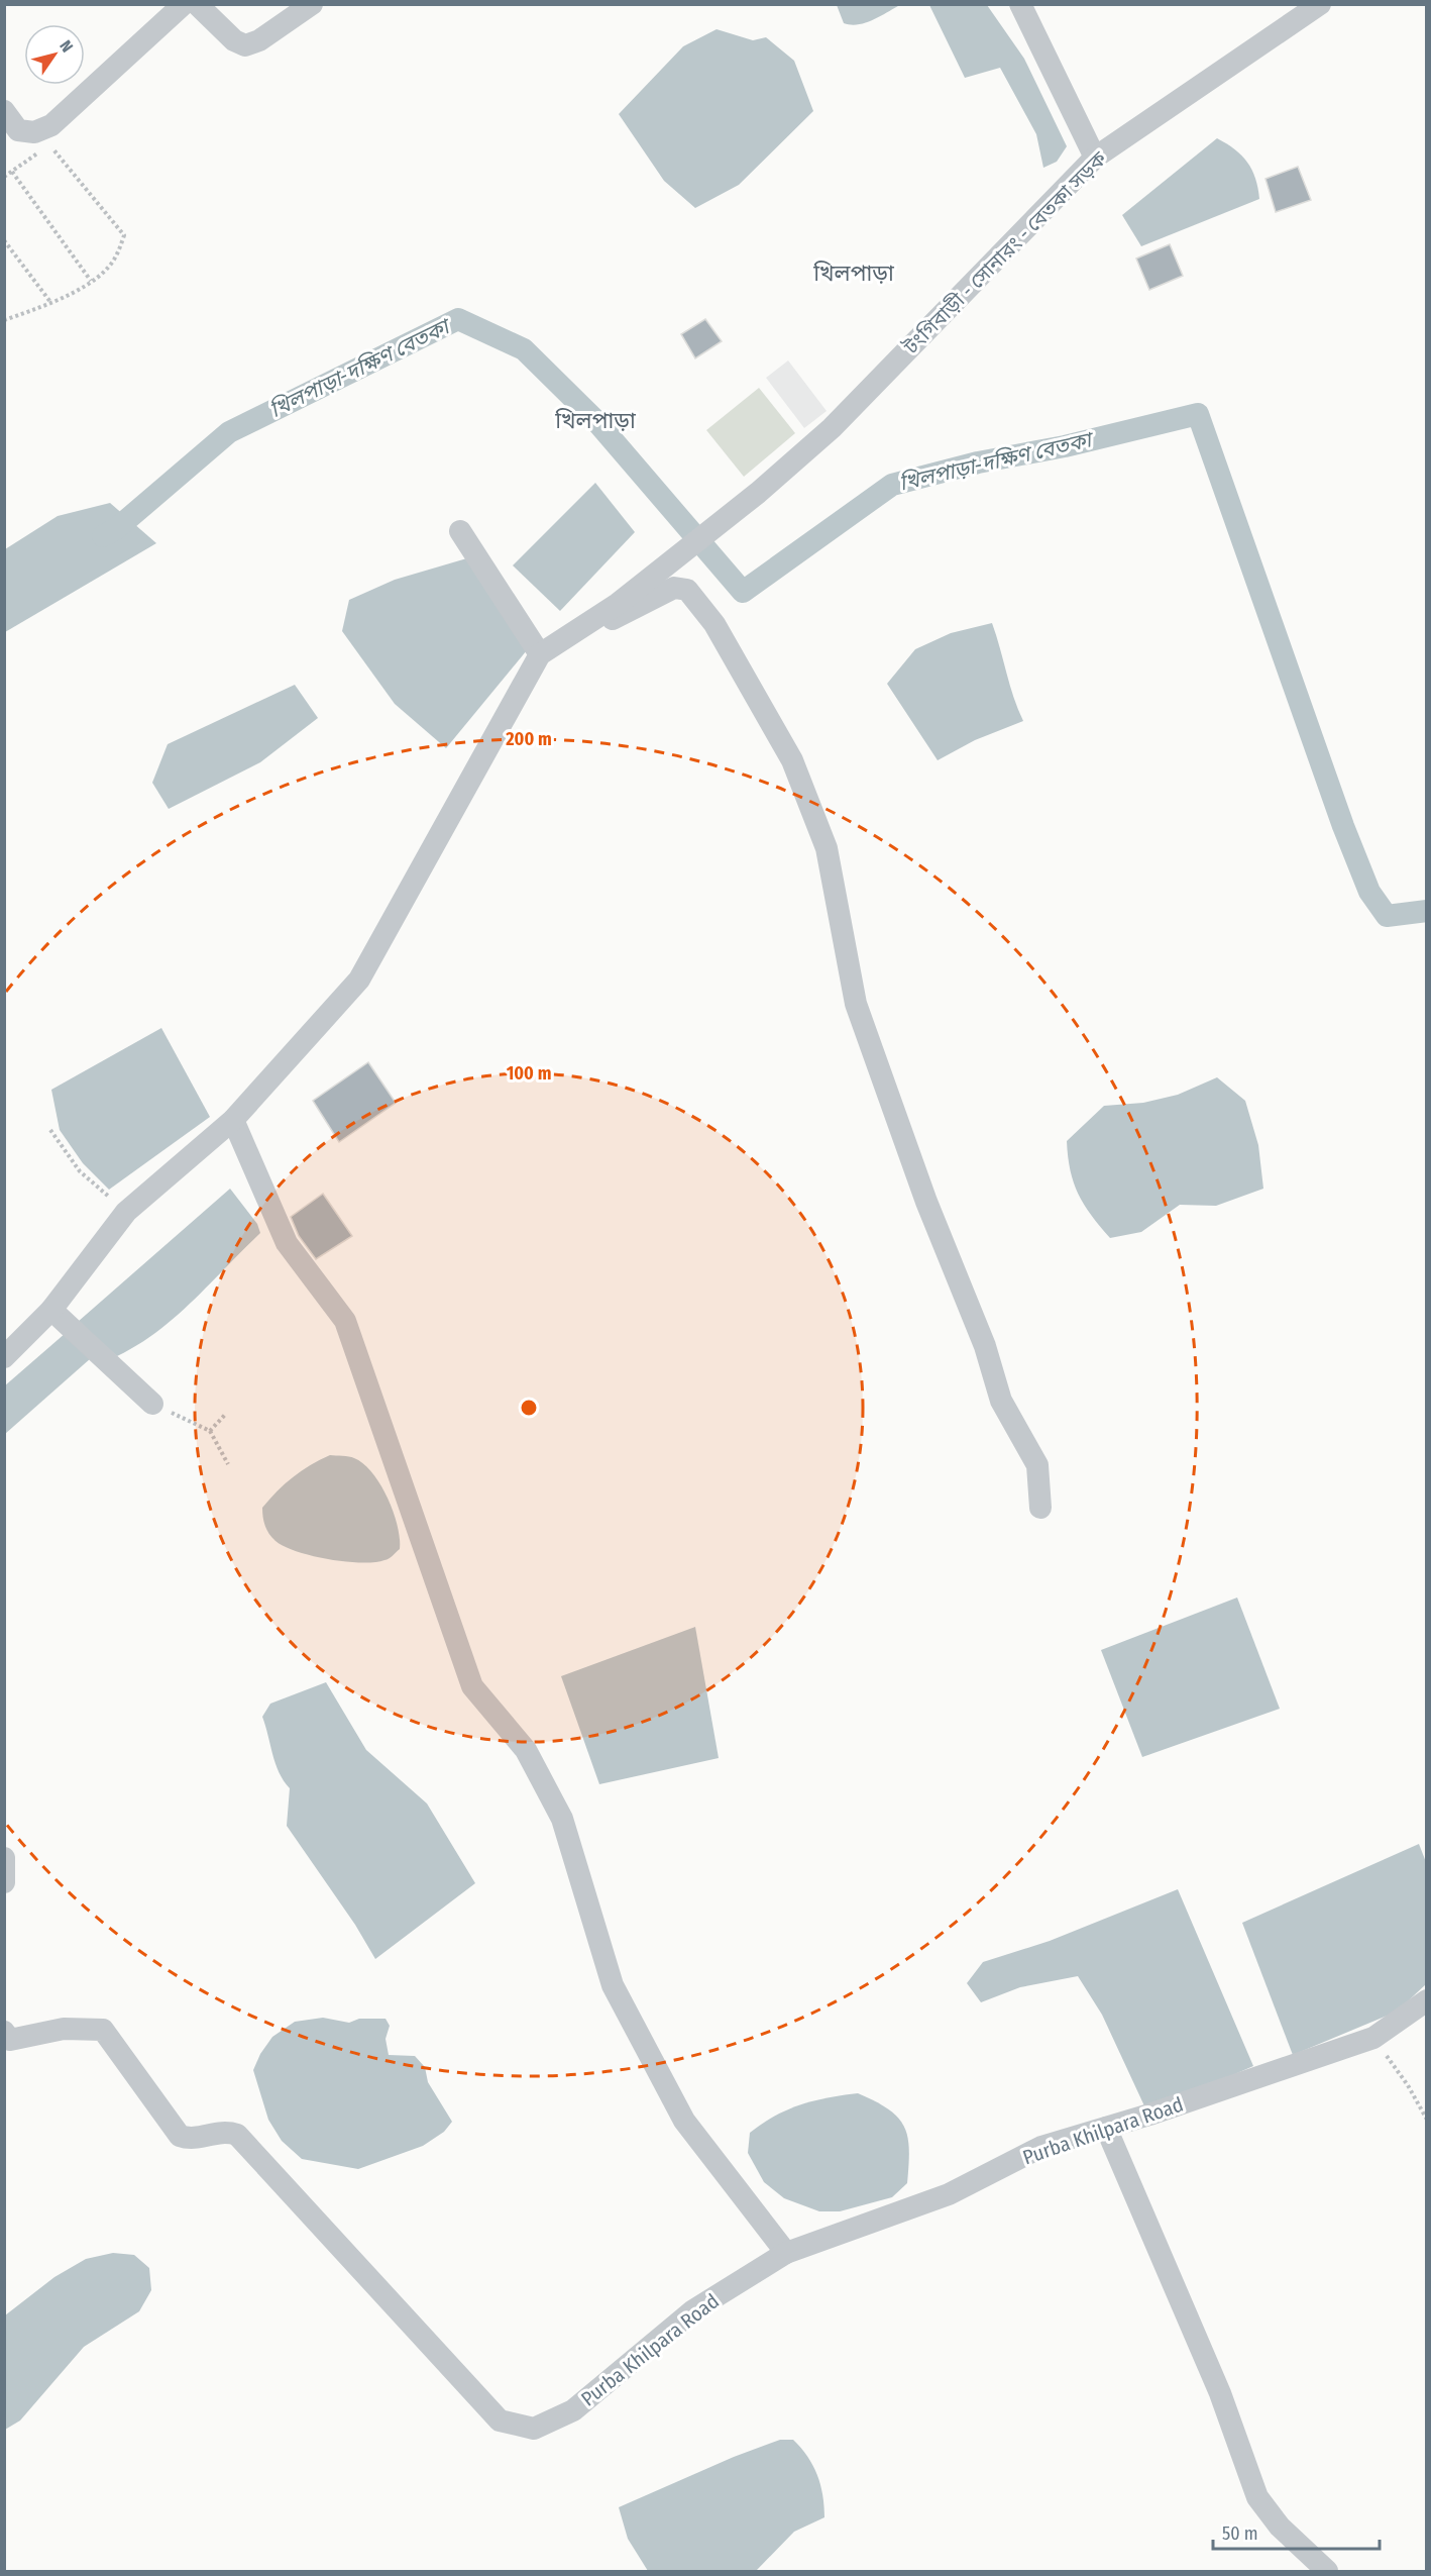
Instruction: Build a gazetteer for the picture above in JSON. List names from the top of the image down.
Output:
{
  "streets": {
    "street": ["টংগিবাড়ী - সোনারং - বেতকা সড়ক", "Purba Khilpara Road"]
  },
  "districts": ["খিলপাড়া", "খিলপাড়া"],
  "water": ["খিলপাড়া-দক্ষিণ বেতকা"],
  "scale_bar": "50 m",
  "north": "top right",
  "rings": ["200 m", "100 m"]
}
